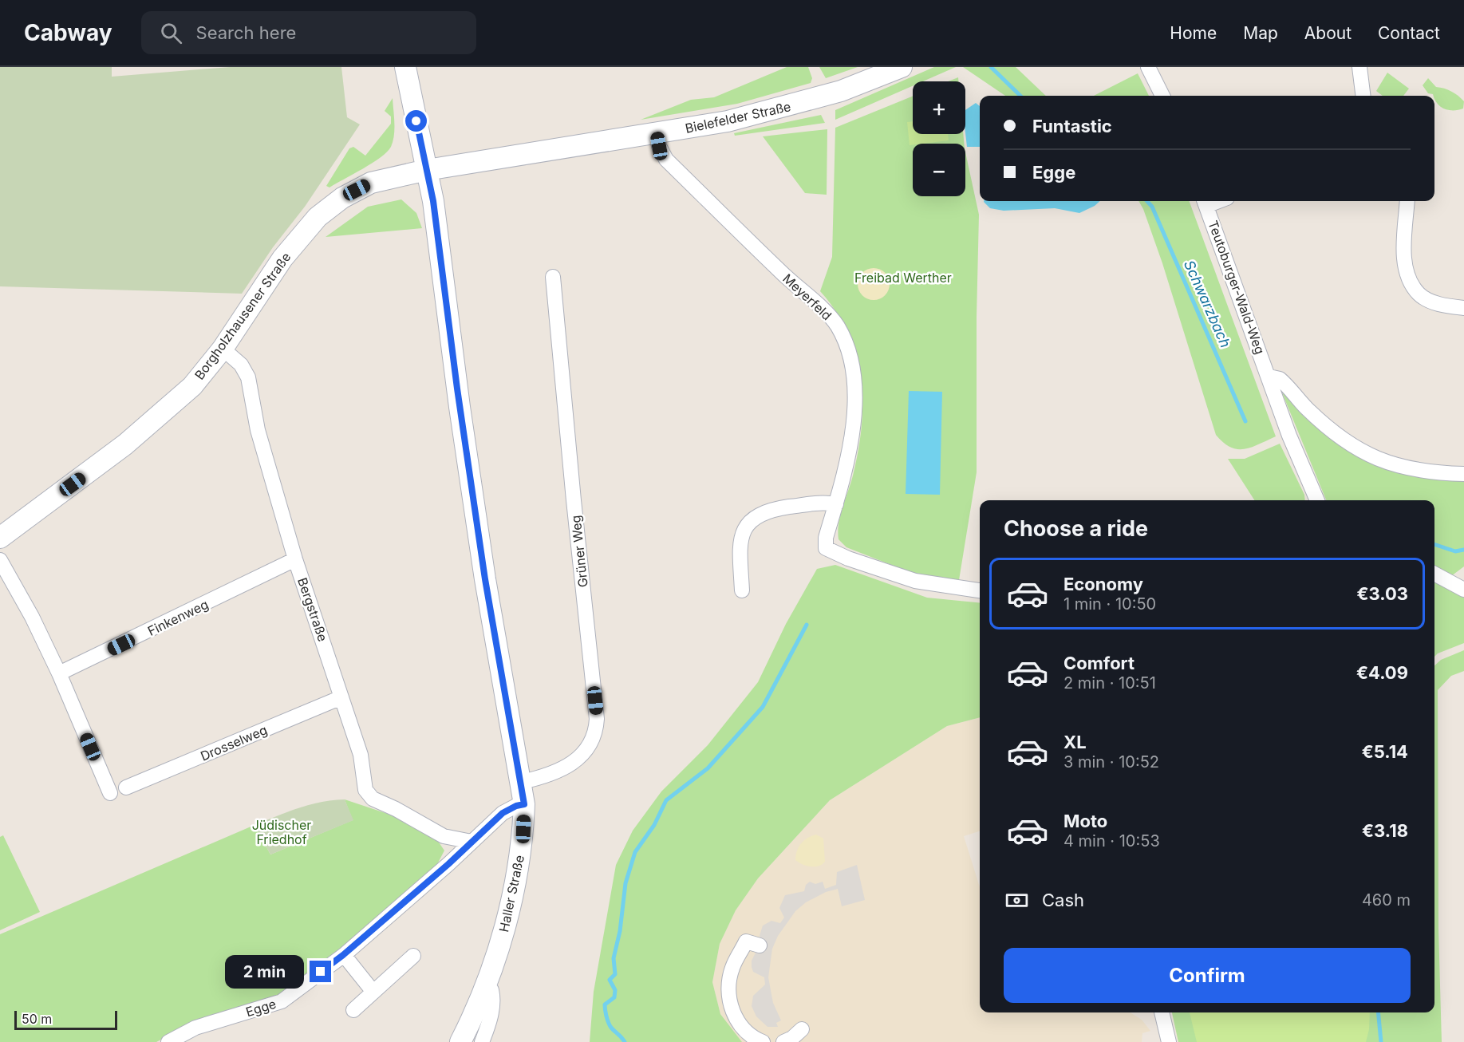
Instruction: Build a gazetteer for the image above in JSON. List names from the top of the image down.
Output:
{
  "streets": {
    "main road": ["Bielefelder Straße", "Borgholzhausener Straße", "Haller Straße"],
    "street": [
      "Teutoburger-Wald-Weg",
      "Meyerfeld",
      "Grüner Weg",
      "Bergstraße",
      "Finkenweg",
      "Drosselweg",
      "Egge"
    ]
  },
  "crossings": [
    ["Bielefelder Straße", "Meyerfeld"],
    ["Bielefelder Straße", "Borgholzhausener Straße"],
    ["Bielefelder Straße", "Haller Straße"],
    ["Borgholzhausener Straße", "Bergstraße"],
    ["Borgholzhausener Straße", "Haller Straße"],
    ["Grüner Weg", "Haller Straße"],
    ["Bergstraße", "Finkenweg"],
    ["Bergstraße", "Drosselweg"],
    ["Bergstraße", "Egge"],
    ["Haller Straße", "Egge"]
  ],
  "water": ["Schwarzbach"],
  "parks": ["Freibad Werther", "Jüdischer Friedhof"],
  "scale_bar": "50 m",
  "page": {
    "header": "Cabway",
    "search": "Search here",
    "nav": [
      "Home",
      "Map",
      "About",
      "Contact"
    ],
    "map_buttons": ["+", "−"],
    "banner": ["Funtastic", "Egge"],
    "heading": "Choose a ride",
    "list": [
      {
        "name": "Economy",
        "note": "1 min · 10:50",
        "value": "€3.03"
      },
      {
        "name": "Comfort",
        "note": "2 min · 10:51",
        "value": "€4.09"
      },
      {
        "name": "XL",
        "note": "3 min · 10:52",
        "value": "€5.14"
      },
      {
        "name": "Moto",
        "note": "4 min · 10:53",
        "value": "€3.18"
      }
    ],
    "pay": ["Cash", "460 m"],
    "buttons": "Confirm",
    "bubble": "2 min",
    "scale": "50 m"
  }
}
